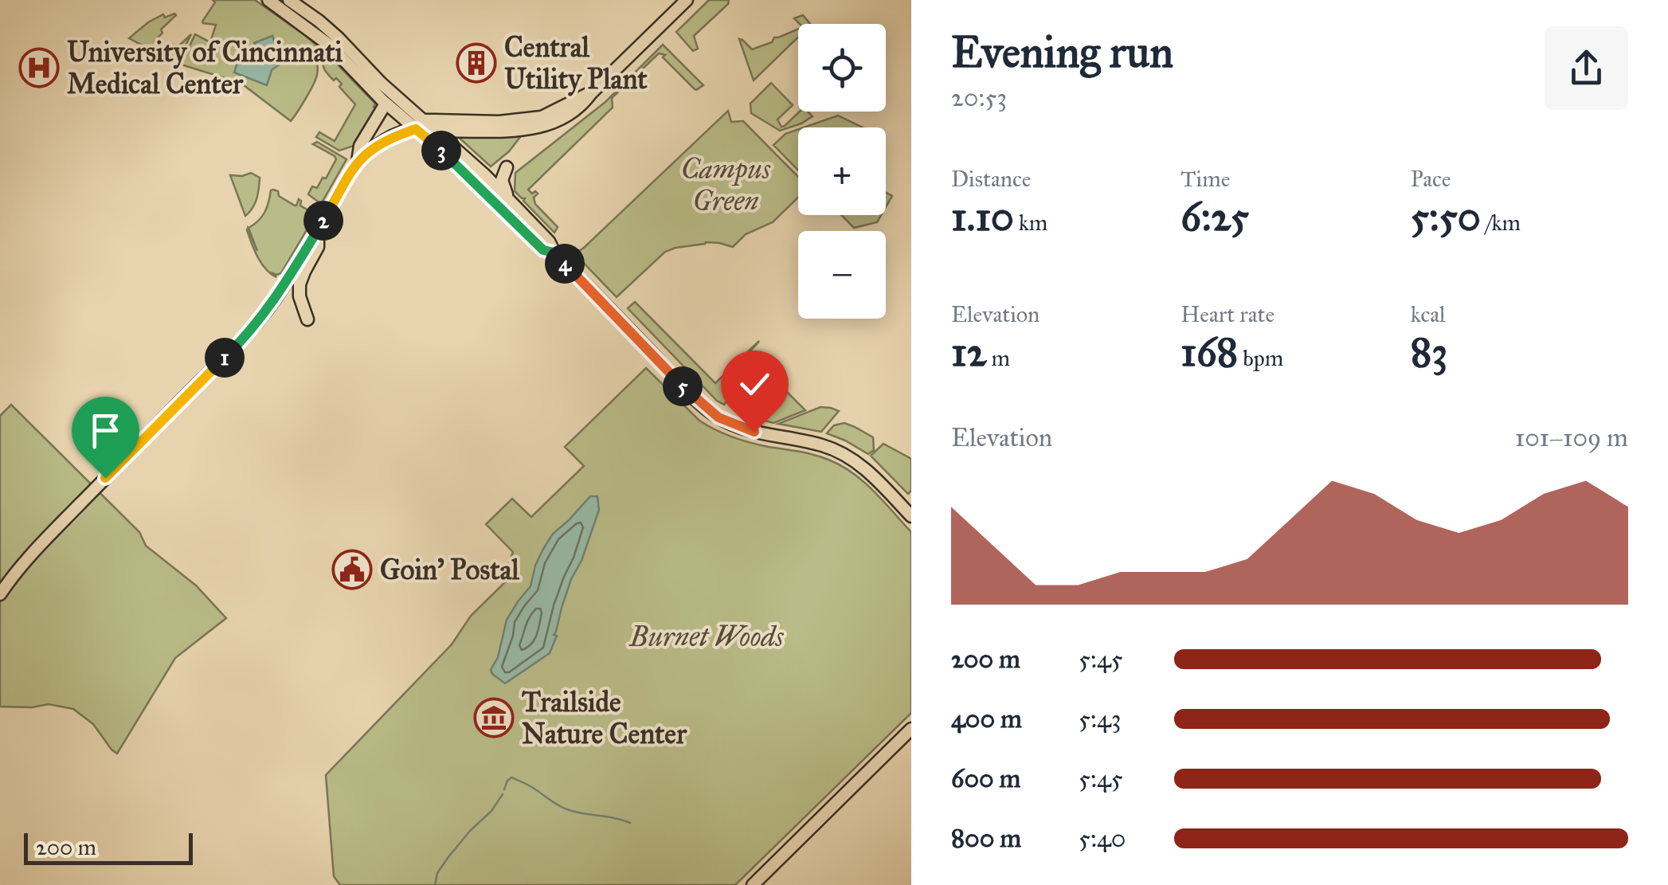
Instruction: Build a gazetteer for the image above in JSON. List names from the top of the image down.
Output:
{
  "parks": ["Campus Green", "Burnet Woods"],
  "places": {
    "building": ["Central Utility Plant"],
    "hospital": ["University of Cincinnati Medical Center"],
    "public building": ["Goin' Postal"],
    "museum": ["Trailside Nature Center"]
  },
  "scale_bar": "200 m",
  "page": {
    "heading": ["Evening run", "20:53"],
    "map_buttons": ["+", "−"],
    "pins": [
      "3",
      "2",
      "4",
      "1",
      "5"
    ],
    "stats": [
      ["Distance", "1.10 km"],
      ["Time", "6:25"],
      ["Pace", "5:50 /km"],
      ["Elevation", "12 m"],
      ["Heart rate", "168 bpm"],
      ["kcal", "83"]
    ],
    "chart": ["Elevation", "101–109 m"],
    "list": [
      {
        "name": "200 m",
        "note": "5:45"
      },
      {
        "name": "400 m",
        "note": "5:43"
      },
      {
        "name": "600 m",
        "note": "5:45"
      },
      {
        "name": "800 m",
        "note": "5:40"
      }
    ],
    "scale": "200 m"
  }
}
